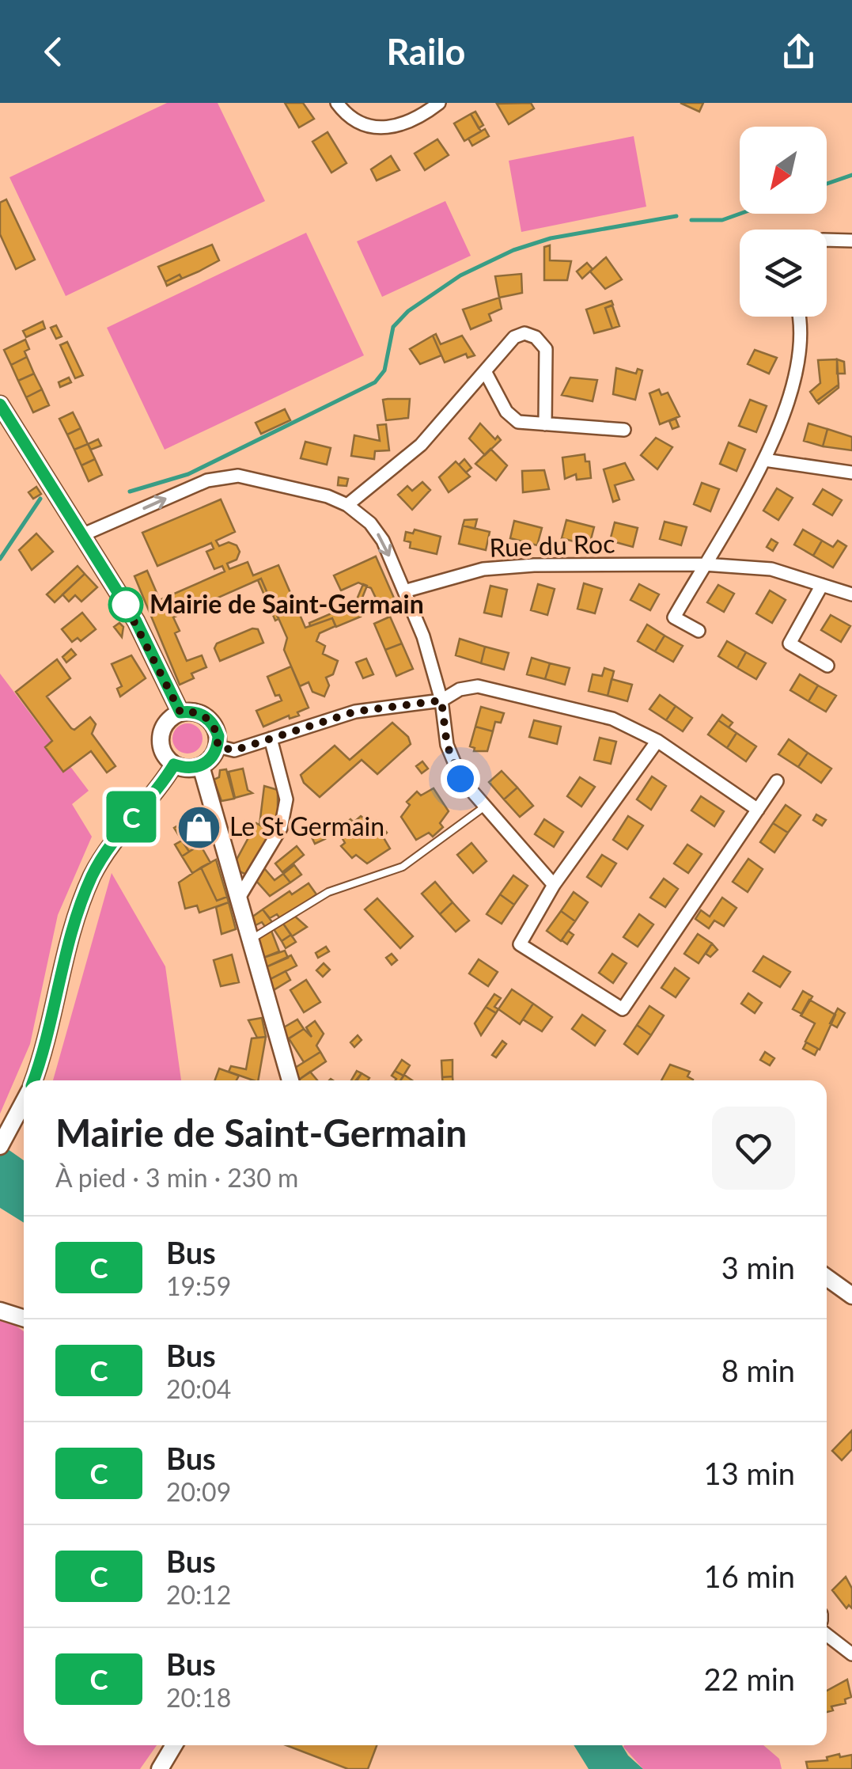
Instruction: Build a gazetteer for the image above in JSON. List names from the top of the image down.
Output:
{
  "streets": {
    "street": ["Rue du Roc"]
  },
  "places": {
    "other": ["Mairie de Saint-Germain"],
    "shop": ["Le St Germain"]
  },
  "lines": ["bus line C"],
  "north": "bottom left",
  "page": {
    "header": "Railo",
    "on_map": "C",
    "heading": ["Mairie de Saint-Germain", "À pied · 3 min · 230 m"],
    "list": [
      {
        "mark": "C",
        "name": "Bus",
        "note": "19:59",
        "value": "3 min"
      },
      {
        "mark": "C",
        "name": "Bus",
        "note": "20:04",
        "value": "8 min"
      },
      {
        "mark": "C",
        "name": "Bus",
        "note": "20:09",
        "value": "13 min"
      },
      {
        "mark": "C",
        "name": "Bus",
        "note": "20:12",
        "value": "16 min"
      },
      {
        "mark": "C",
        "name": "Bus",
        "note": "20:18",
        "value": "22 min"
      }
    ]
  }
}
